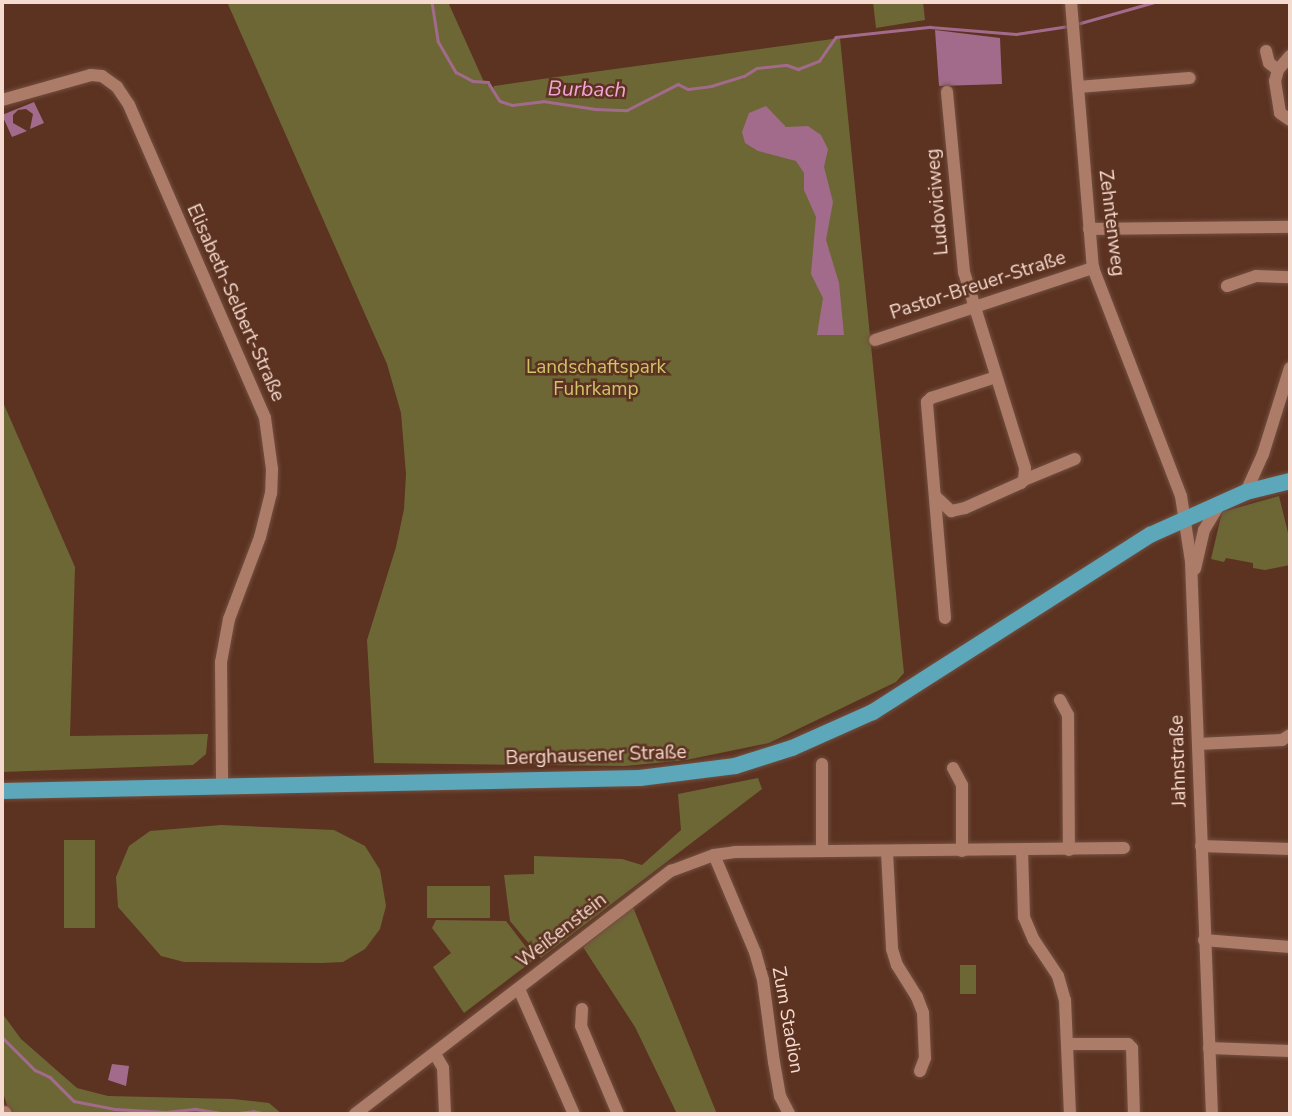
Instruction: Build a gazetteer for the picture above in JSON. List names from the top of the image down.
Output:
{
  "streets": {
    "main road": ["Berghausener Straße"],
    "street": [
      "Ludoviciweg",
      "Zehntenweg",
      "Pastor-Breuer-Straße",
      "Elisabeth-Selbert-Straße",
      "Jahnstraße",
      "Weißenstein",
      "Zum Stadion"
    ]
  },
  "crossings": [
    ["Ludoviciweg", "Pastor-Breuer-Straße"],
    ["Zehntenweg", "Pastor-Breuer-Straße"],
    ["Zehntenweg", "Berghausener Straße"],
    ["Zehntenweg", "Jahnstraße"],
    ["Elisabeth-Selbert-Straße", "Berghausener Straße"],
    ["Berghausener Straße", "Jahnstraße"],
    ["Weißenstein", "Zum Stadion"]
  ],
  "water": ["Burbach"],
  "parks": ["Landschaftspark Fuhrkamp"]
}
